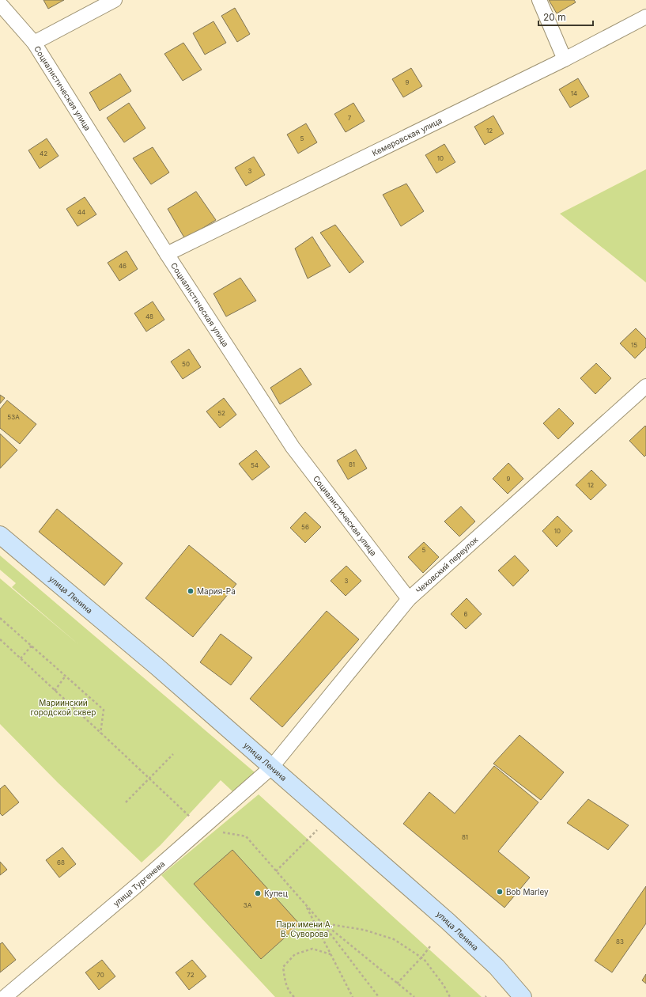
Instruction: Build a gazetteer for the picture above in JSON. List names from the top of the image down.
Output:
{
  "streets": {
    "main road": ["улица Ленина"],
    "street": [
      "Социалистическая улица",
      "Кемеровская улица",
      "Чеховский переулок",
      "улица Тургенева"
    ]
  },
  "crossings": [
    ["Социалистическая улица", "Кемеровская улица"],
    ["Социалистическая улица", "Чеховский переулок"],
    ["Чеховский переулок", "улица Ленина"],
    ["Чеховский переулок", "улица Тургенева"],
    ["улица Ленина", "улица Тургенева"]
  ],
  "parks": ["Мариинский городской сквер", "Парк имени А. В. Суворова"],
  "places": ["Мария-Ра", "Bob Marley", "Купец"],
  "house_numbers": [
    "9",
    "14",
    "7",
    "12",
    "5",
    "42",
    "10",
    "3",
    "44",
    "46",
    "48",
    "15",
    "50",
    "52",
    "53А",
    "81",
    "54",
    "9",
    "12",
    "56",
    "10",
    "5",
    "3",
    "6",
    "81",
    "68",
    "3А",
    "83",
    "70",
    "72"
  ],
  "scale_bar": "20 m"
}
